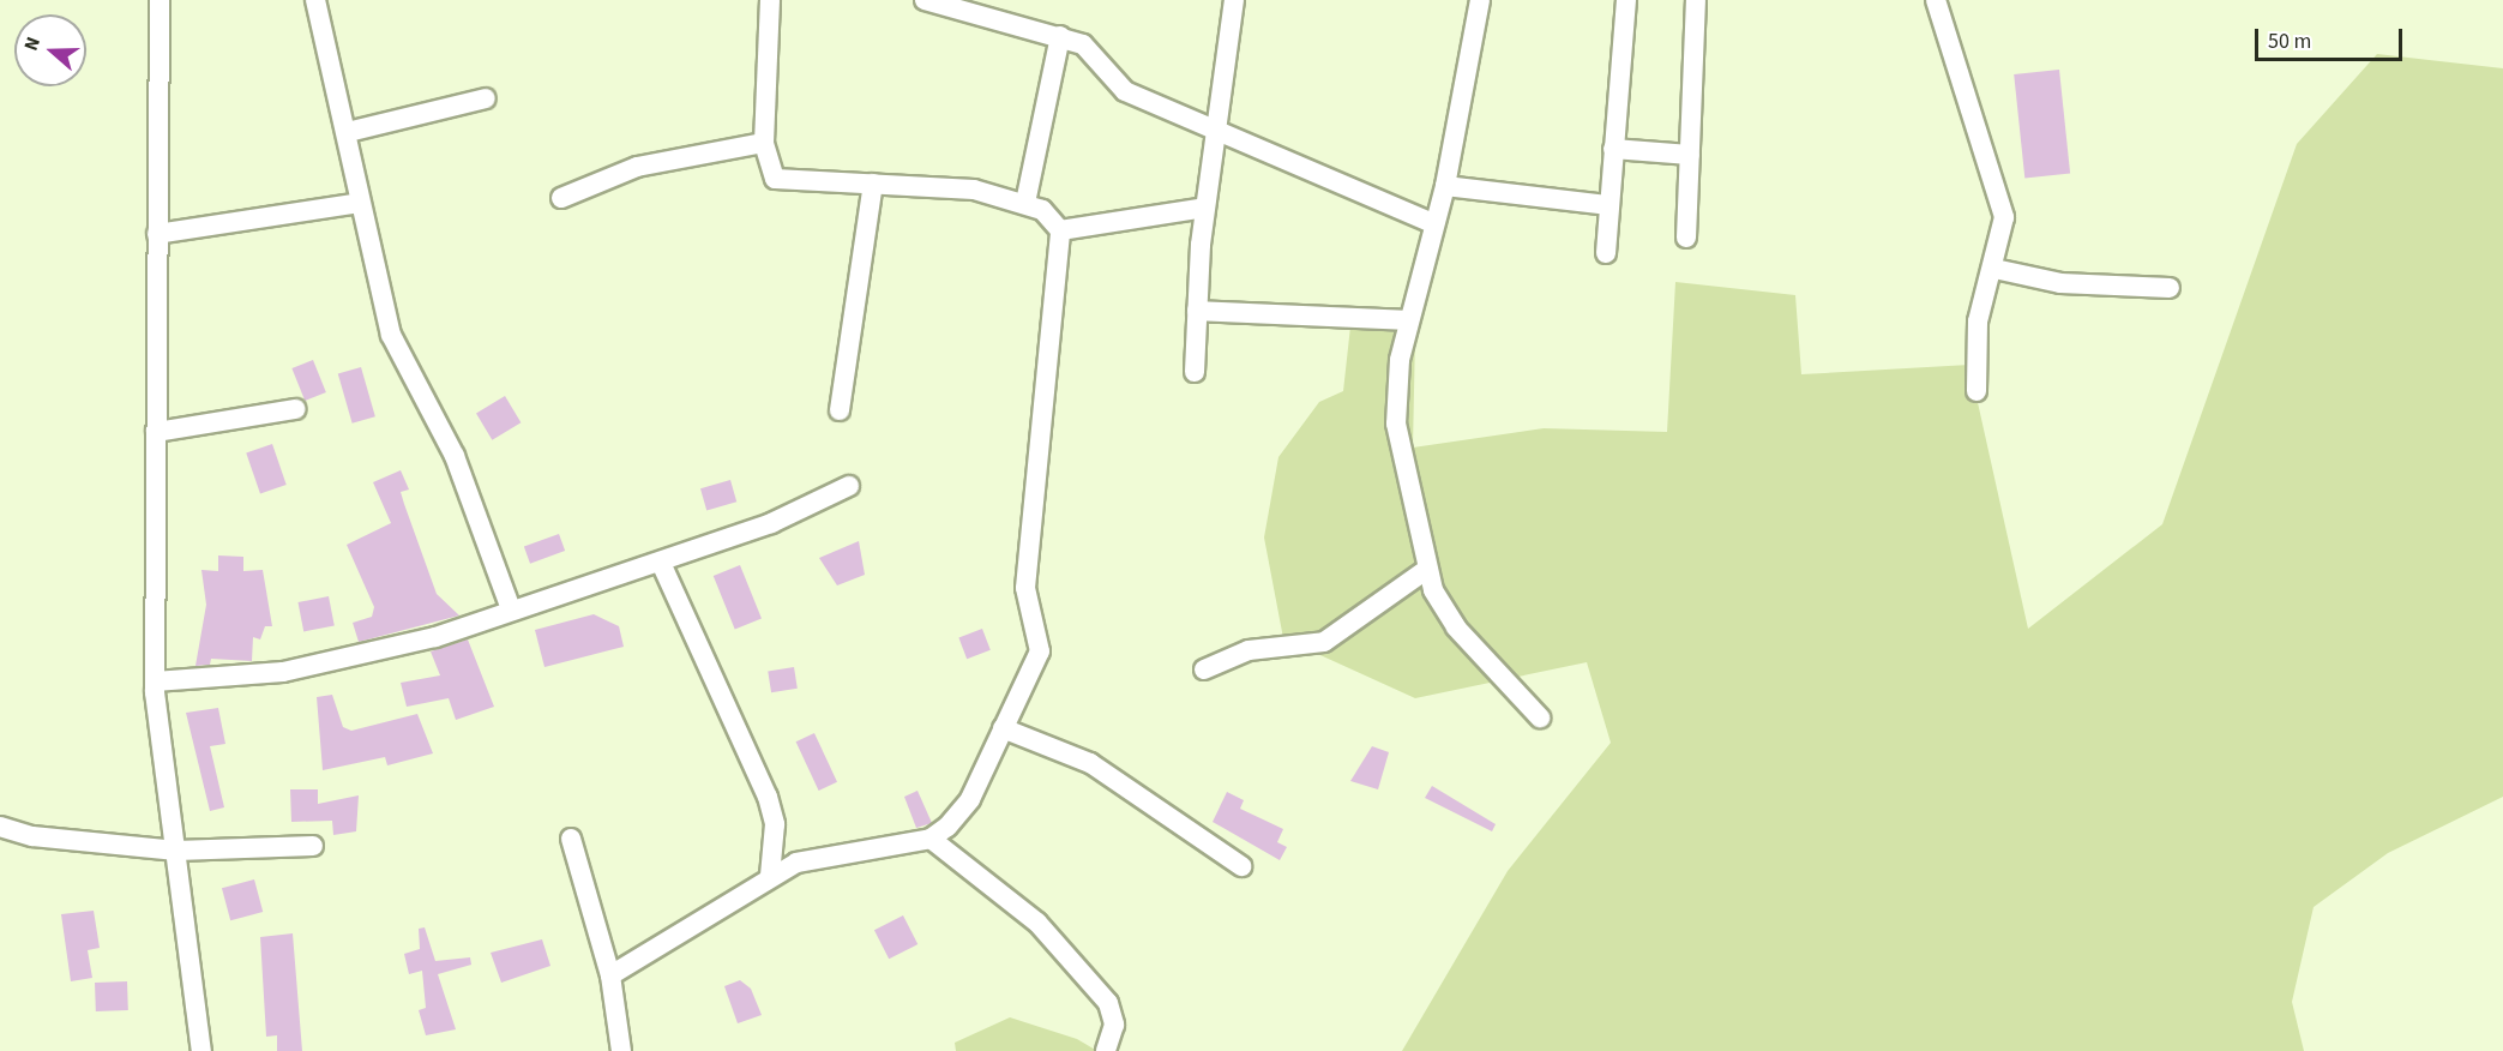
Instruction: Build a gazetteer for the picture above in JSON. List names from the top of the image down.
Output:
{
  "scale_bar": "50 m",
  "north": "left"
}
